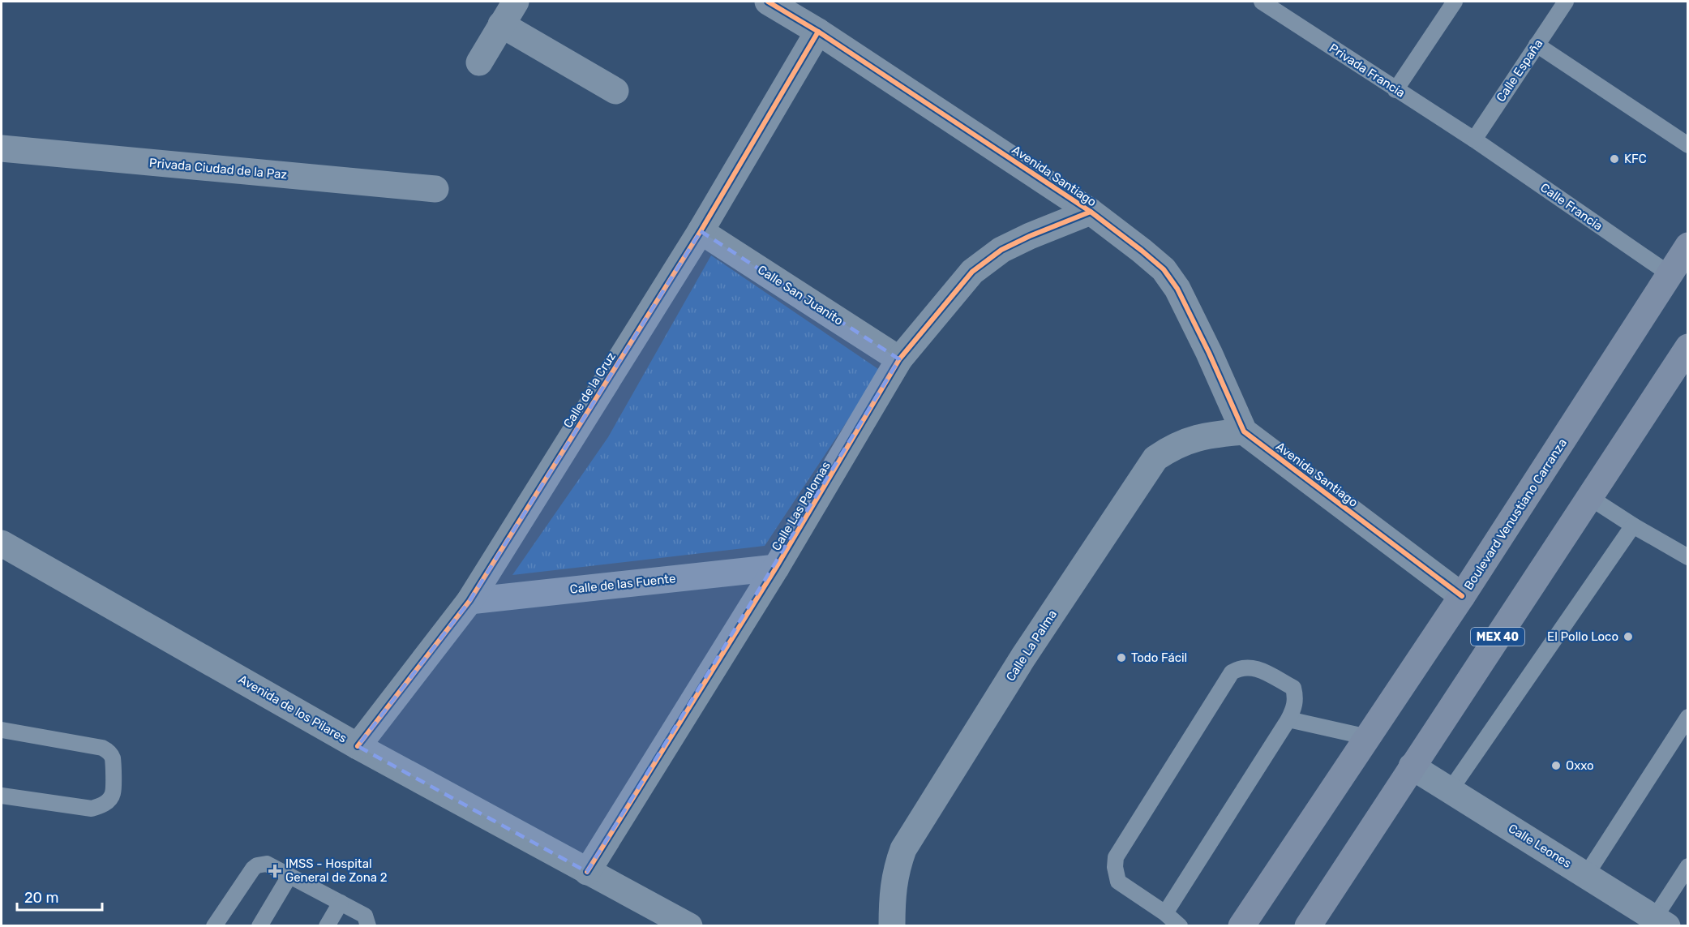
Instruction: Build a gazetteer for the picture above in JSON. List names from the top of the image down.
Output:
{
  "streets": {
    "main road": ["Boulevard Venustiano Carranza", "MEX 40"],
    "street": [
      "Privada Ciudad de la Paz",
      "Avenida Santiago",
      "Calle San Juanito",
      "Calle de la Cruz",
      "Calle Las Palomas",
      "Calle de las Fuente",
      "Calle La Palma",
      "Avenida de los Pilares",
      "Calle Leones"
    ],
    "lane": ["Privada Francia", "Calle España", "Calle Francia"]
  },
  "crossings": [
    ["Privada Francia", "Calle España"],
    ["Privada Francia", "Calle Francia"],
    ["Calle España", "Calle Francia"],
    ["Avenida Santiago", "Calle de la Cruz"],
    ["Avenida Santiago", "Calle Las Palomas"],
    ["Avenida Santiago", "Boulevard Venustiano Carranza"],
    ["Avenida Santiago", "Calle La Palma"],
    ["Calle Francia", "Boulevard Venustiano Carranza"],
    ["Calle San Juanito", "Calle de la Cruz"],
    ["Calle San Juanito", "Calle Las Palomas"],
    ["Calle de la Cruz", "Calle de las Fuente"],
    ["Calle de la Cruz", "Avenida de los Pilares"],
    ["Calle Las Palomas", "Calle de las Fuente"],
    ["Calle Las Palomas", "Avenida de los Pilares"],
    ["MEX 40", "Calle Leones"]
  ],
  "places": {
    "other": [
      "KFC",
      "El Pollo Loco",
      "Todo Fácil",
      "Oxxo"
    ],
    "health": ["IMSS - Hospital General de Zona 2"]
  },
  "scale_bar": "20 m"
}
